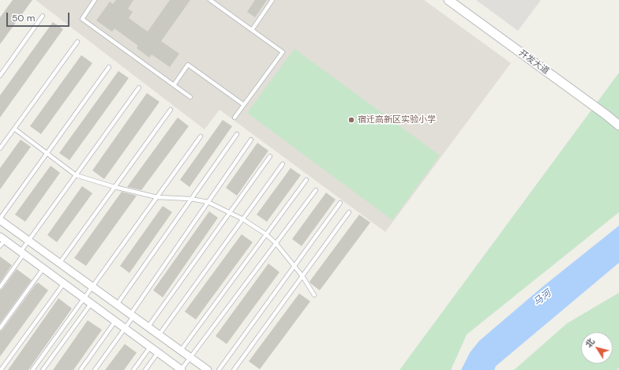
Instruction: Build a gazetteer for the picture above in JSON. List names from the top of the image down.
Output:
{
  "streets": {
    "street": ["开发大道"]
  },
  "water": ["马河"],
  "places": ["宿迁高新区实验小学"],
  "scale_bar": "50 m",
  "north": "top left"
}
